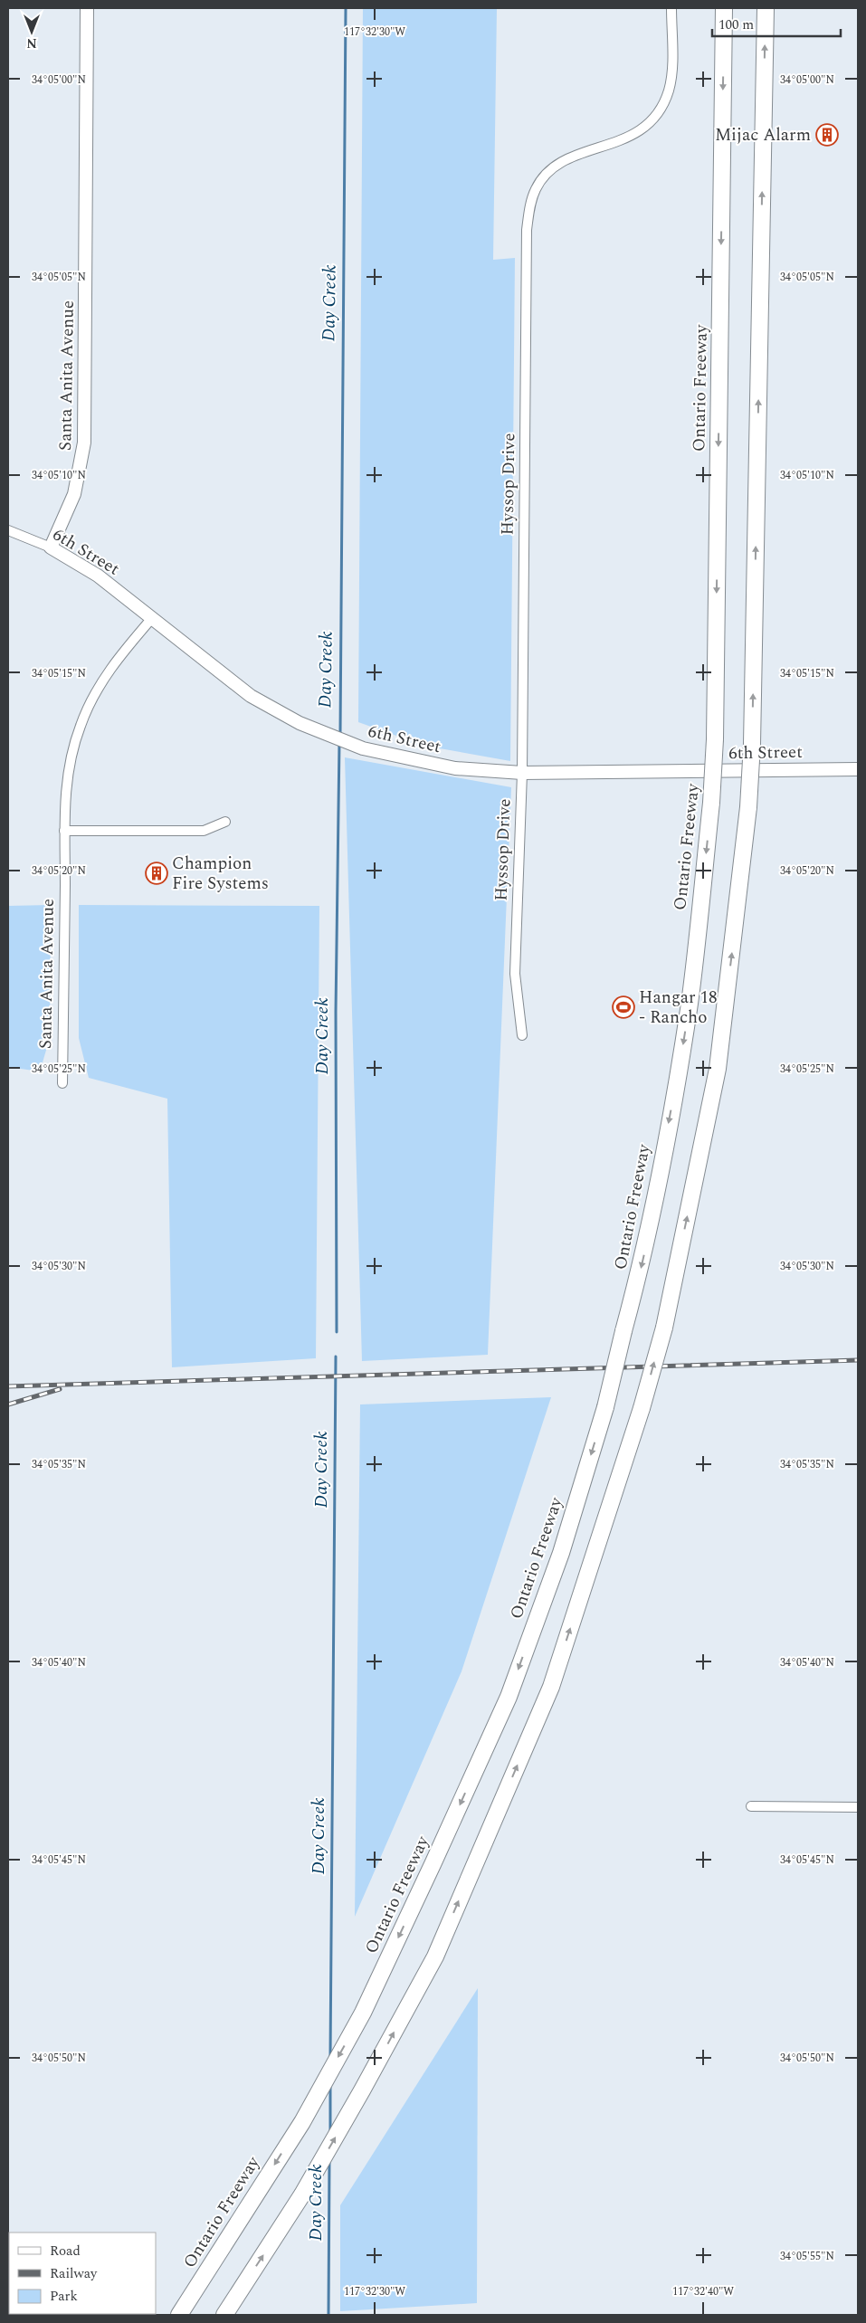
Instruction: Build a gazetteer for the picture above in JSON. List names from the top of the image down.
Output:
{
  "streets": {
    "highway": ["Ontario Freeway"],
    "street": ["Santa Anita Avenue", "Hyssop Drive", "6th Street"]
  },
  "crossings": [
    ["Santa Anita Avenue", "6th Street"],
    ["Hyssop Drive", "6th Street"]
  ],
  "water": ["Day Creek"],
  "places": {
    "building": ["Mijac Alarm", "Champion Fire Systems"],
    "sports": ["Hangar 18 - Rancho"]
  },
  "legend": ["Road", "Railway", "Park"],
  "scale_bar": "100 m",
  "north": "bottom",
  "coordinates": [
    "117°32'30\"W",
    "34°05'00\"N",
    "34°05'05\"N",
    "34°05'10\"N",
    "34°05'15\"N",
    "34°05'20\"N",
    "34°05'25\"N",
    "34°05'30\"N",
    "34°05'35\"N",
    "34°05'40\"N",
    "34°05'45\"N",
    "34°05'50\"N",
    "34°05'55\"N",
    "117°32'40\"W"
  ]
}
